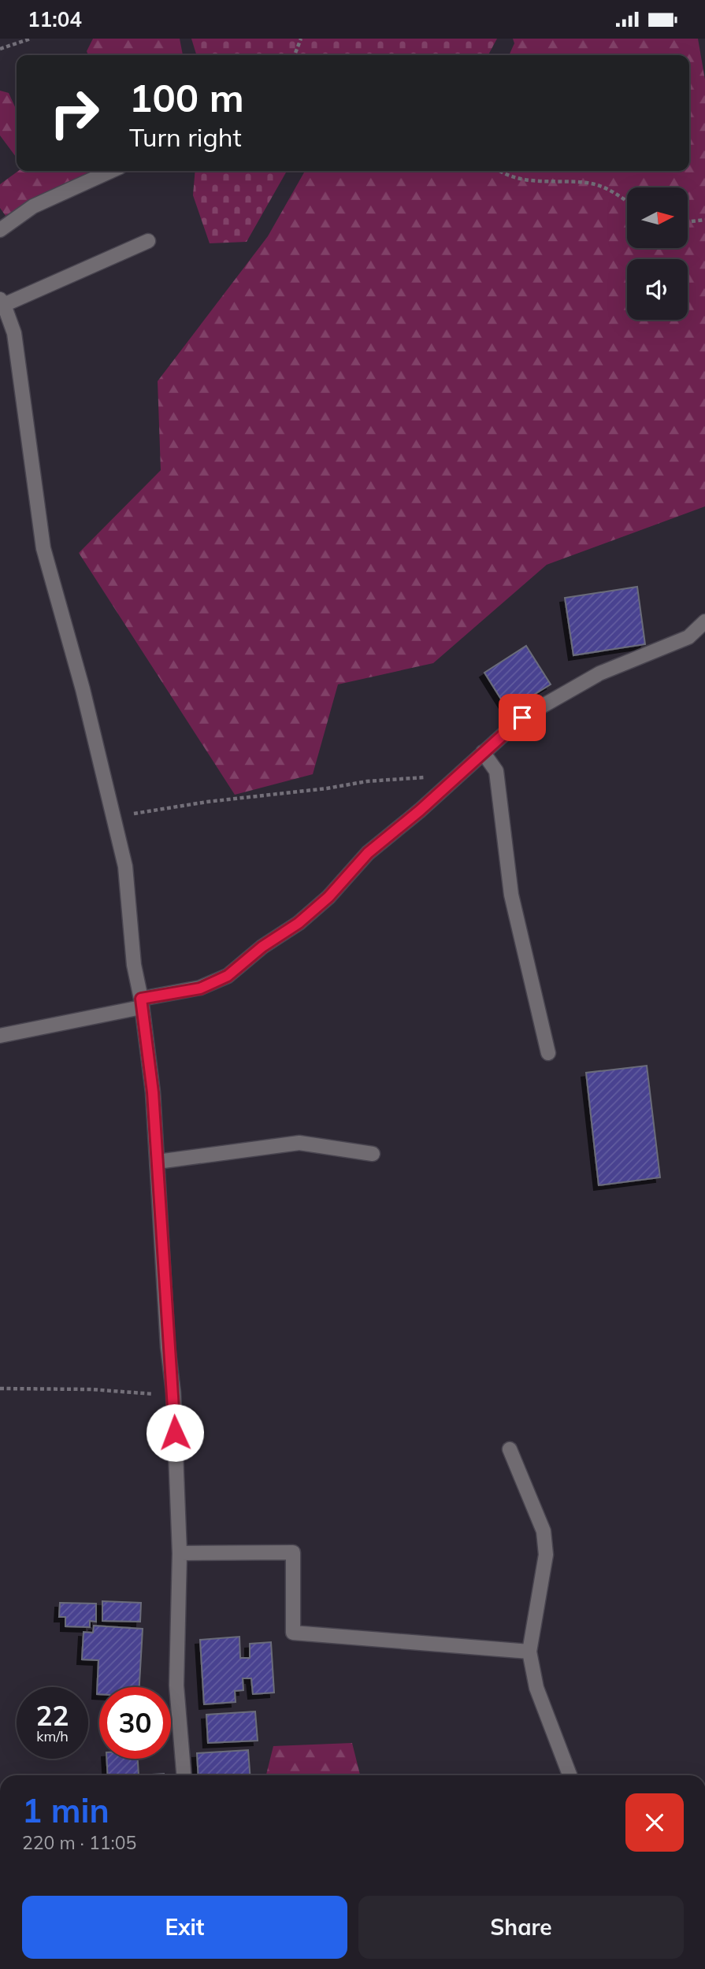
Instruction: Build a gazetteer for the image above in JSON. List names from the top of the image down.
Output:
{
  "north": "right",
  "page": {
    "status": "11:04",
    "turn": ["100 m", "Turn right"],
    "speed": "22 km/h",
    "limit": "30",
    "heading": ["1 min", "220 m · 11:05"],
    "buttons": ["Exit", "Share"]
  }
}
